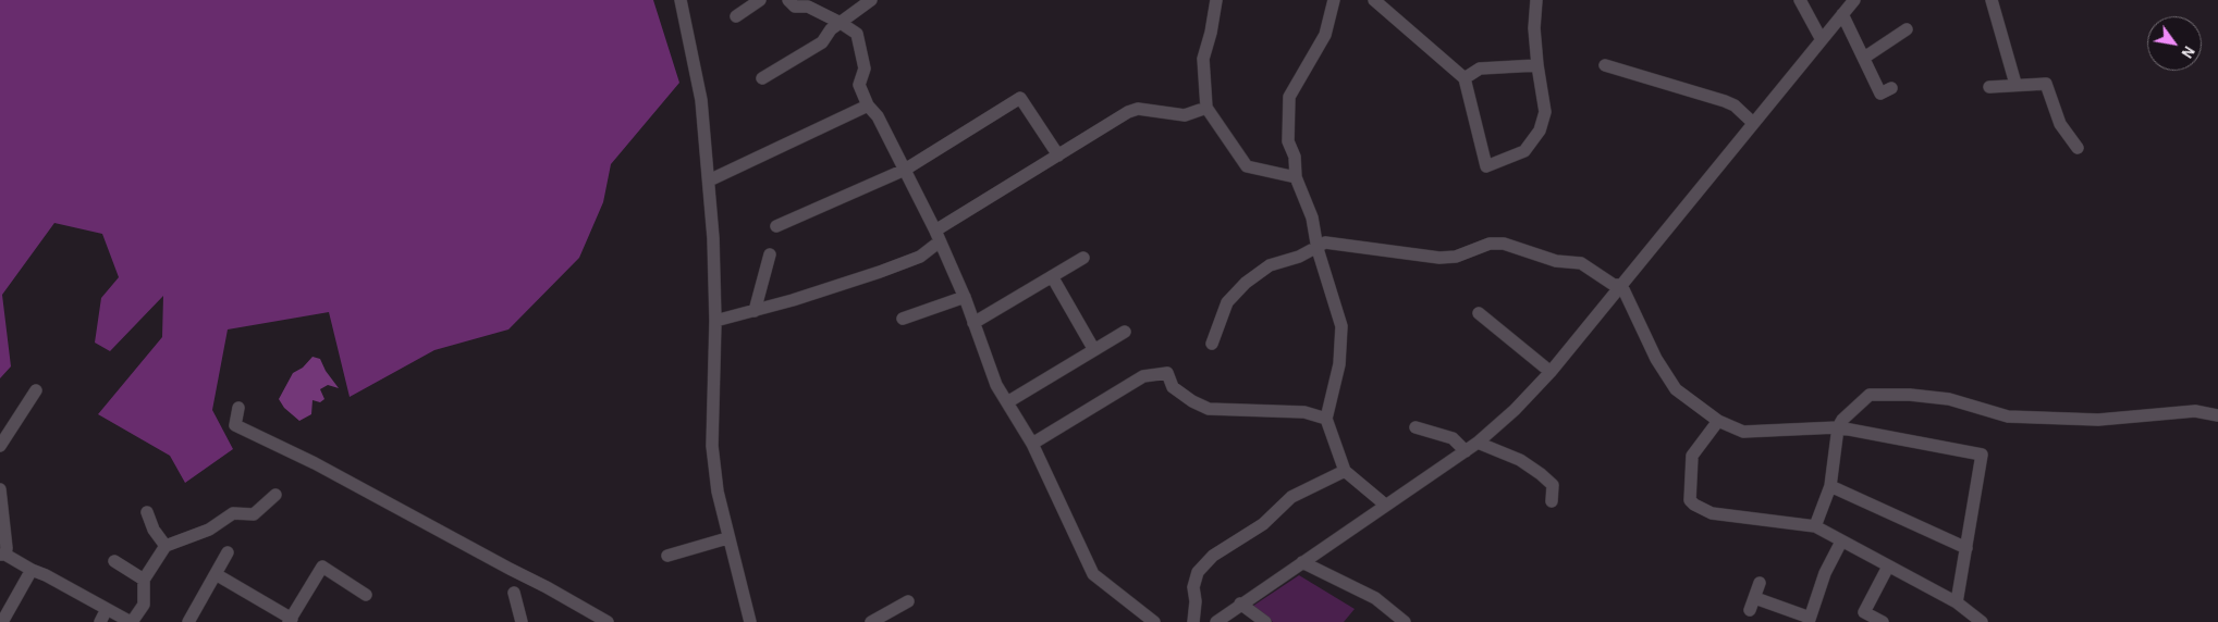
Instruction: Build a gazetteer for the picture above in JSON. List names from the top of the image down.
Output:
{
  "north": "bottom right"
}
